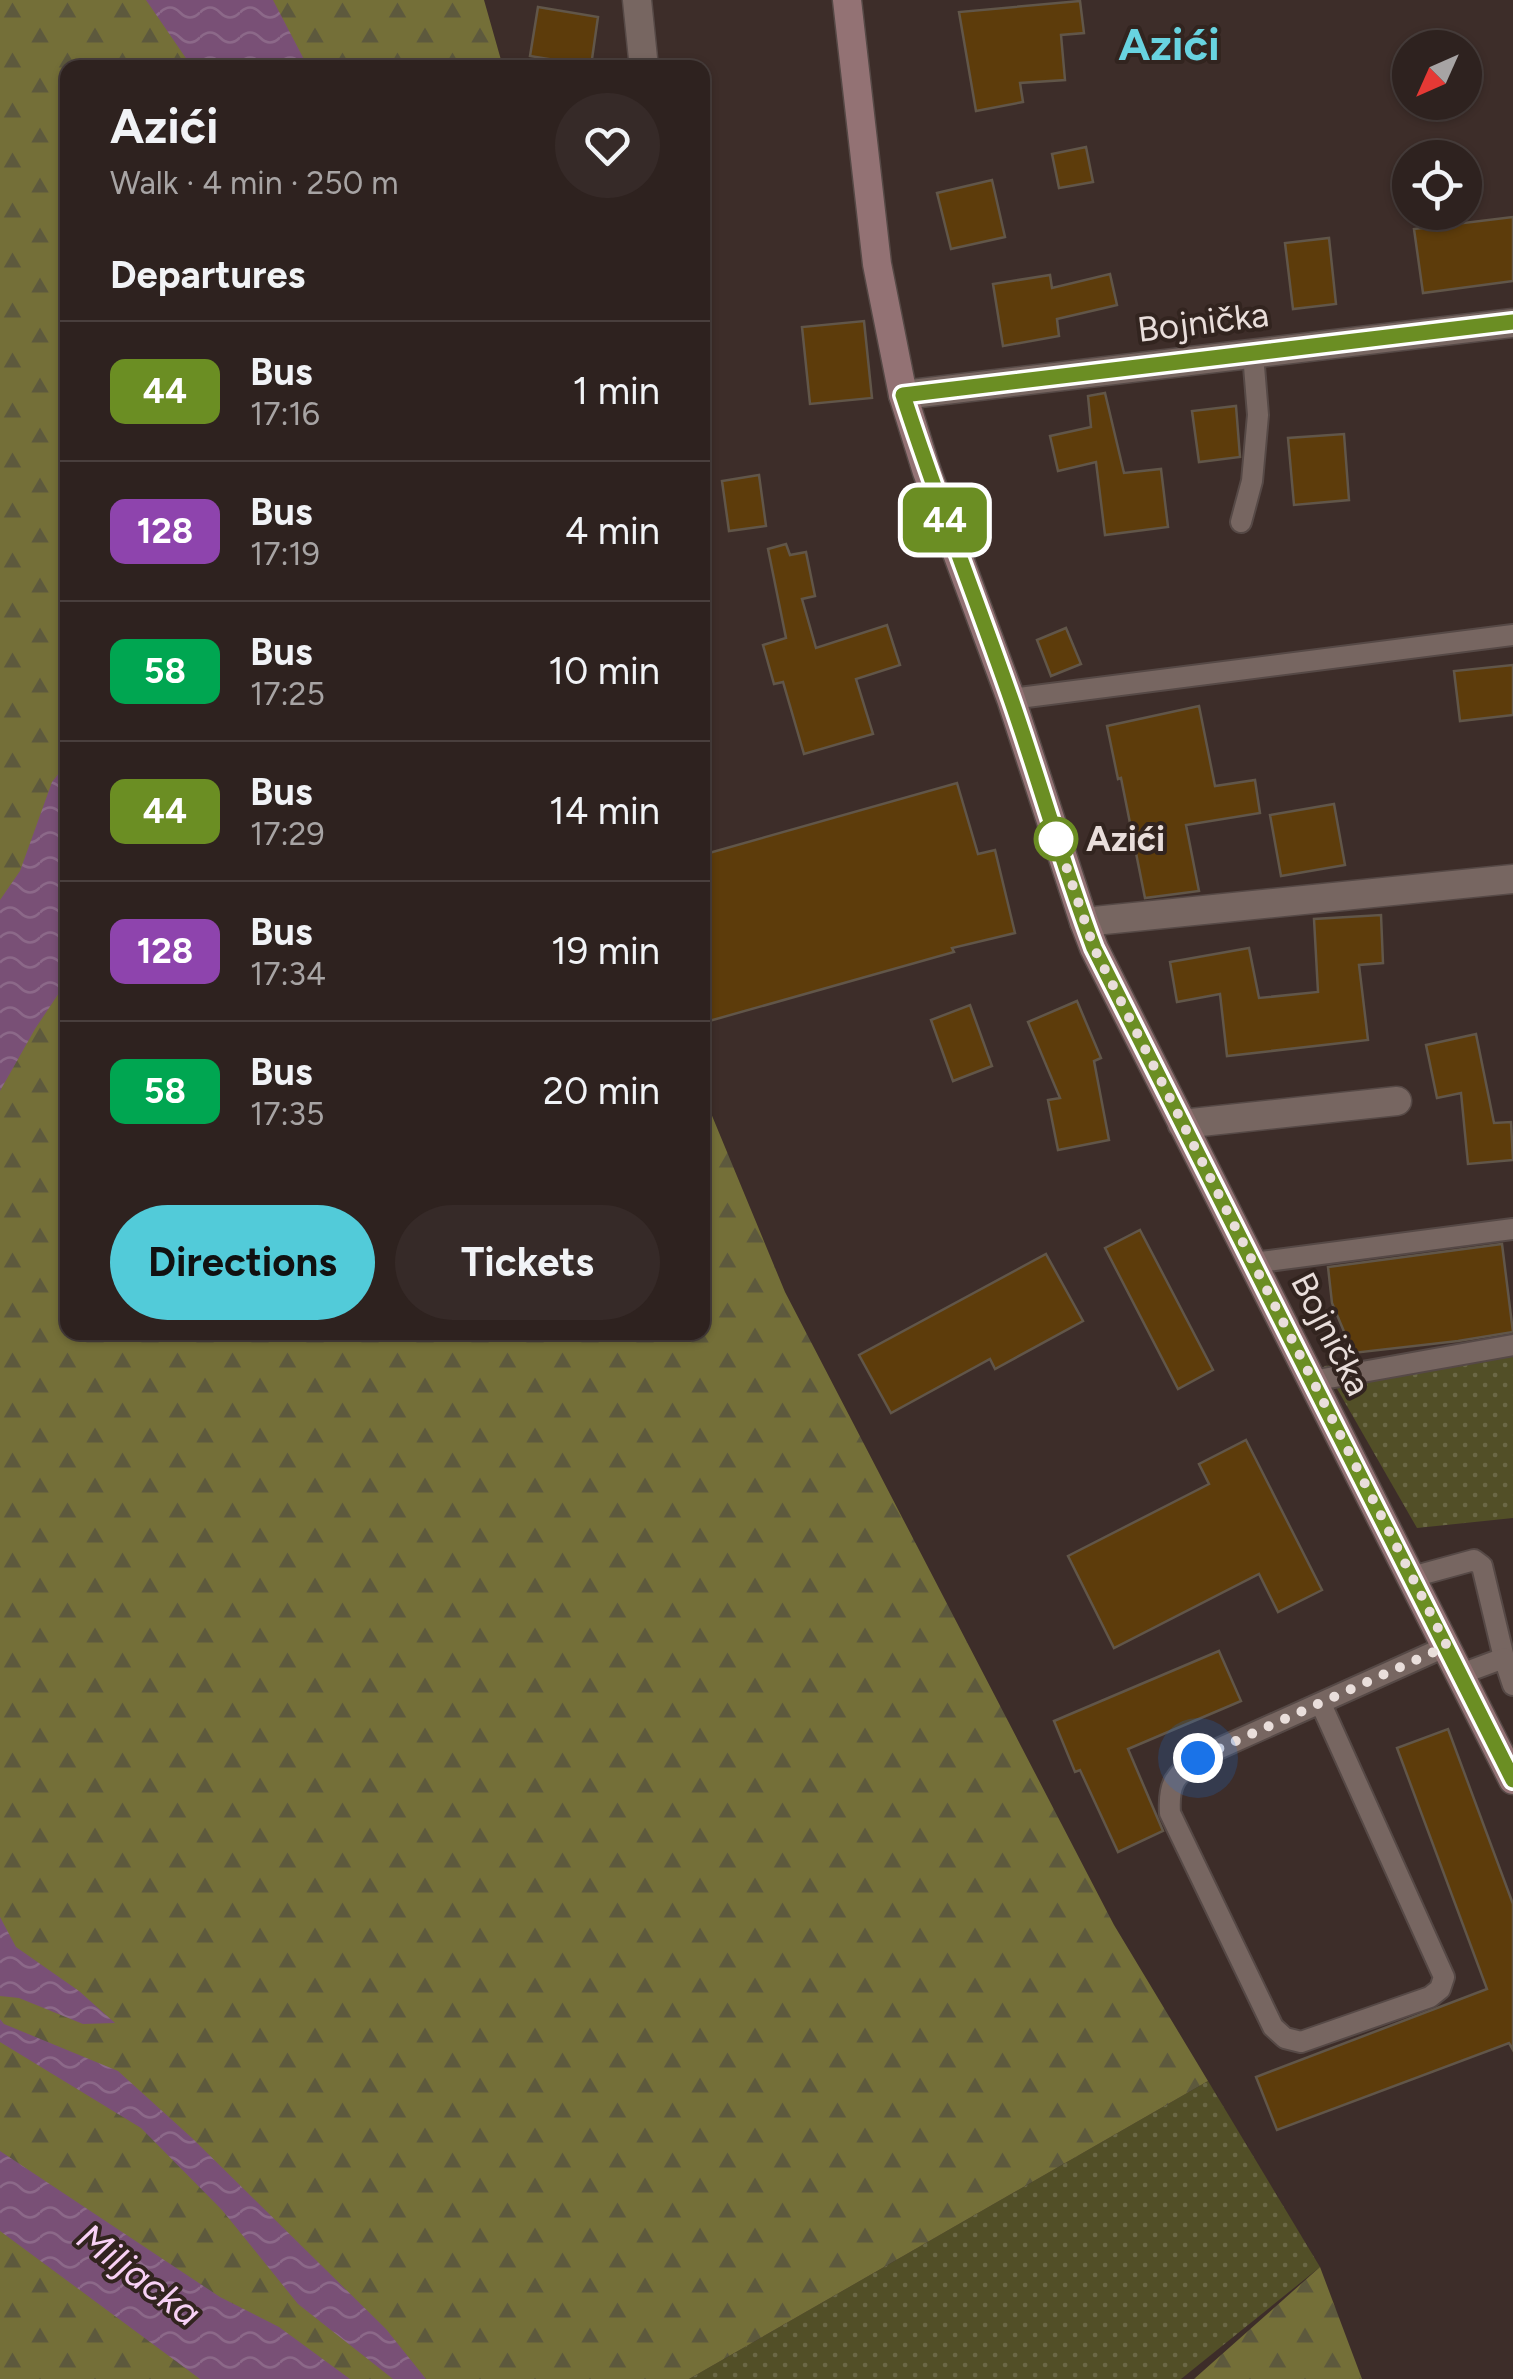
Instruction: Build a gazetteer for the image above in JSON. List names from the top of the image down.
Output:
{
  "streets": {
    "main road": ["Bojnička"]
  },
  "districts": ["Azići"],
  "water": ["Miljacka"],
  "places": ["Azići"],
  "lines": ["bus line 44"],
  "north": "bottom left",
  "page": {
    "on_map": "44",
    "heading": [
      ["Azići", "Walk · 4 min · 250 m"],
      "Departures"
    ],
    "list": [
      {
        "mark": "44",
        "name": "Bus",
        "note": "17:16",
        "value": "1 min"
      },
      {
        "mark": "128",
        "name": "Bus",
        "note": "17:19",
        "value": "4 min"
      },
      {
        "mark": "58",
        "name": "Bus",
        "note": "17:25",
        "value": "10 min"
      },
      {
        "mark": "44",
        "name": "Bus",
        "note": "17:29",
        "value": "14 min"
      },
      {
        "mark": "128",
        "name": "Bus",
        "note": "17:34",
        "value": "19 min"
      },
      {
        "mark": "58",
        "name": "Bus",
        "note": "17:35",
        "value": "20 min"
      }
    ],
    "buttons": ["Directions", "Tickets"]
  }
}
